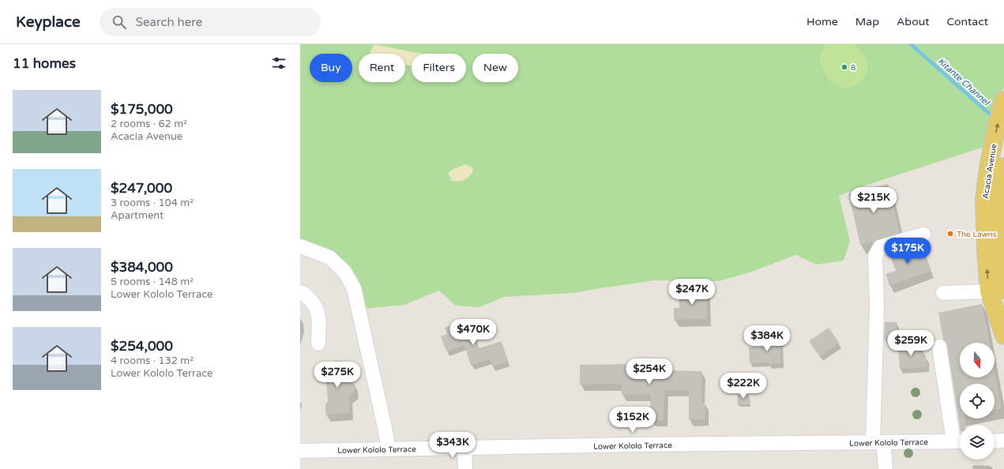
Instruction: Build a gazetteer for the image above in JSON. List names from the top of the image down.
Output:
{
  "streets": {
    "main road": ["Acacia Avenue"],
    "street": ["Lower Kololo Terrace"]
  },
  "water": ["Kitante Channel"],
  "places": ["8", "The Lawns"],
  "north": "bottom",
  "page": {
    "header": "Keyplace",
    "search": "Search here",
    "nav": [
      "Home",
      "Map",
      "About",
      "Contact"
    ],
    "heading": "11 homes",
    "chip": [
      "Buy",
      "Rent",
      "Filters",
      "New"
    ],
    "list": [
      {
        "name": "$175,000",
        "note": "2 rooms · 62 m² · Acacia Avenue"
      },
      {
        "name": "$247,000",
        "note": "3 rooms · 104 m² · Apartment"
      },
      {
        "name": "$384,000",
        "note": "5 rooms · 148 m² · Lower Kololo Terrace"
      },
      {
        "name": "$254,000",
        "note": "4 rooms · 132 m² · Lower Kololo Terrace"
      }
    ],
    "price": [
      "$215K",
      "$175K",
      "$247K",
      "$470K",
      "$384K",
      "$259K",
      "$254K",
      "$275K",
      "$222K",
      "$152K",
      "$343K"
    ]
  }
}
